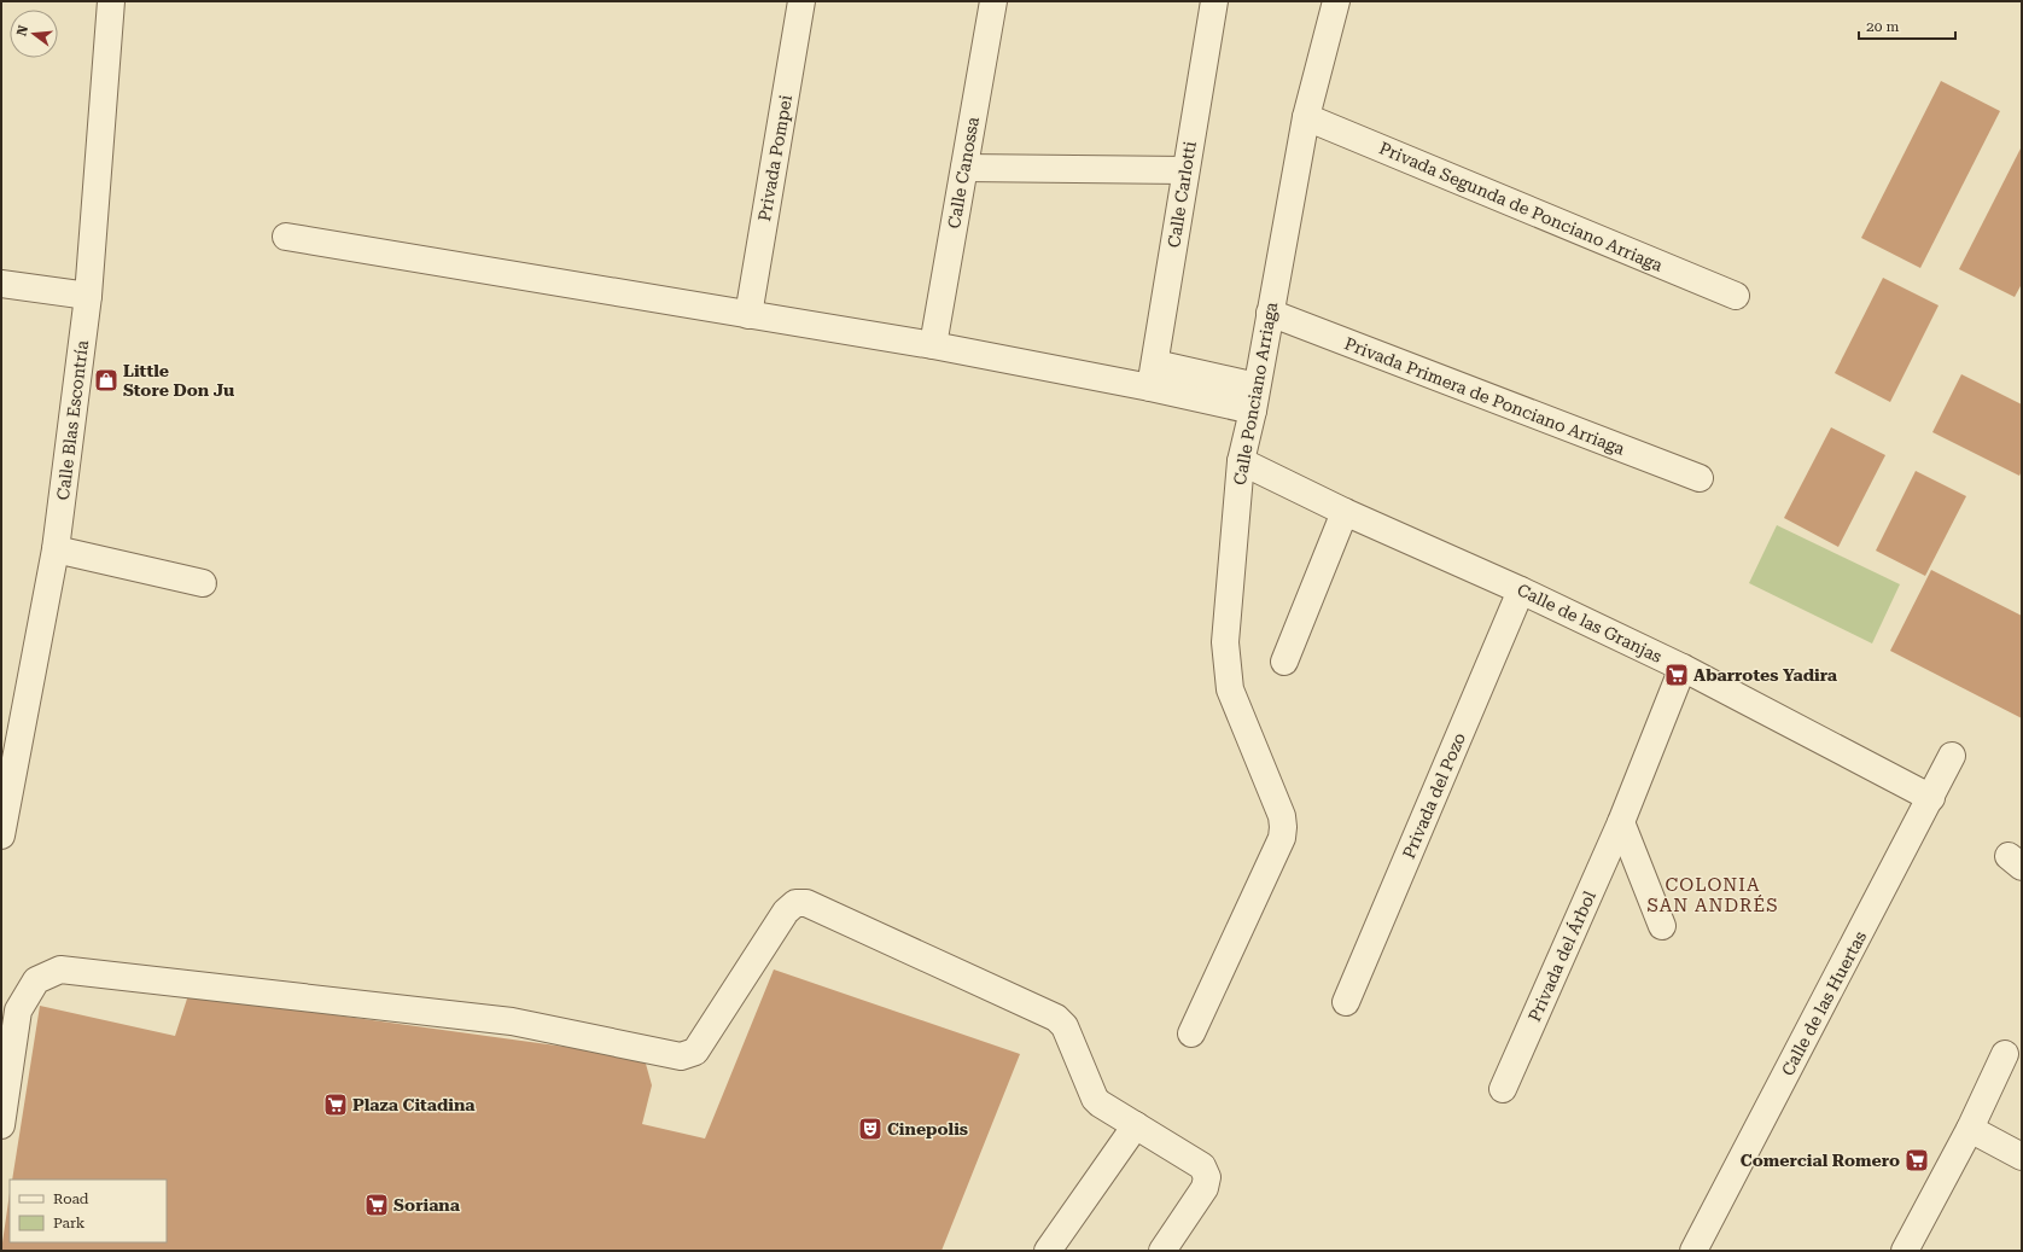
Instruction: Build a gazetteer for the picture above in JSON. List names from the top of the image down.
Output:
{
  "streets": {
    "street": [
      "Privada Pompei",
      "Calle Canossa",
      "Calle Carlotti",
      "Privada Segunda de Ponciano Arriaga",
      "Calle Ponciano Arriaga",
      "Privada Primera de Ponciano Arriaga",
      "Calle Blas Escontría",
      "Calle de las Granjas",
      "Privada del Pozo",
      "Privada del Árbol",
      "Calle de las Huertas"
    ]
  },
  "crossings": [
    ["Privada Segunda de Ponciano Arriaga", "Calle Ponciano Arriaga"],
    ["Calle Ponciano Arriaga", "Privada Primera de Ponciano Arriaga"],
    ["Calle Ponciano Arriaga", "Calle de las Granjas"],
    ["Calle de las Granjas", "Privada del Pozo"],
    ["Calle de las Granjas", "Privada del Árbol"],
    ["Calle de las Granjas", "Calle de las Huertas"]
  ],
  "districts": ["COLONIA SAN ANDRÉS"],
  "places": {
    "shop": ["Little Store Don Ju"],
    "supermarket": [
      "Abarrotes Yadira",
      "Plaza Citadina",
      "Comercial Romero",
      "Soriana"
    ],
    "theatre": ["Cinepolis"]
  },
  "legend": ["Road", "Park"],
  "scale_bar": "20 m",
  "north": "left"
}
